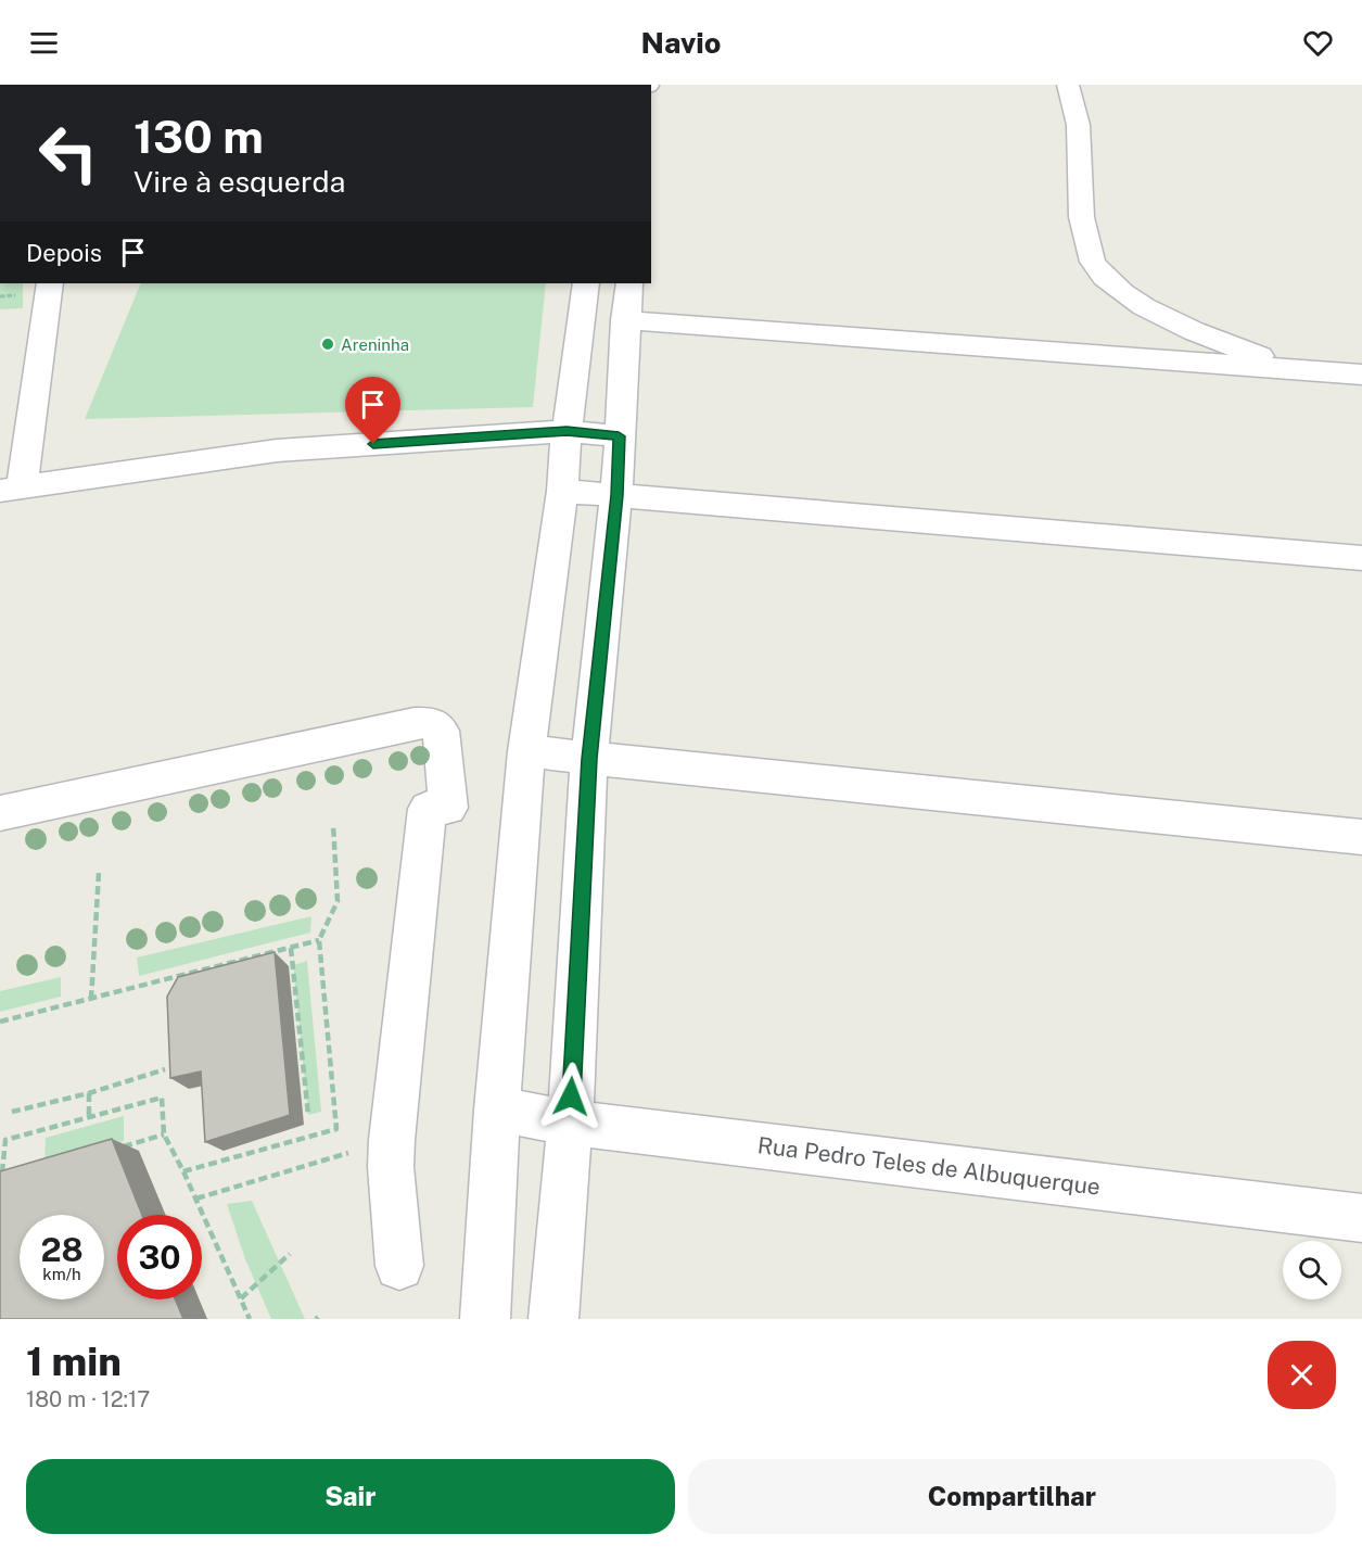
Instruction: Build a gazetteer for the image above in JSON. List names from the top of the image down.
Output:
{
  "streets": {
    "street": ["Rua Pedro Teles de Albuquerque"]
  },
  "places": ["Areninha"],
  "page": {
    "header": "Navio",
    "turn": ["130 m", "Vire à esquerda"],
    "then": "Depois",
    "speed": "28 km/h",
    "limit": "30",
    "heading": ["1 min", "180 m · 12:17"],
    "buttons": ["Sair", "Compartilhar"]
  }
}
